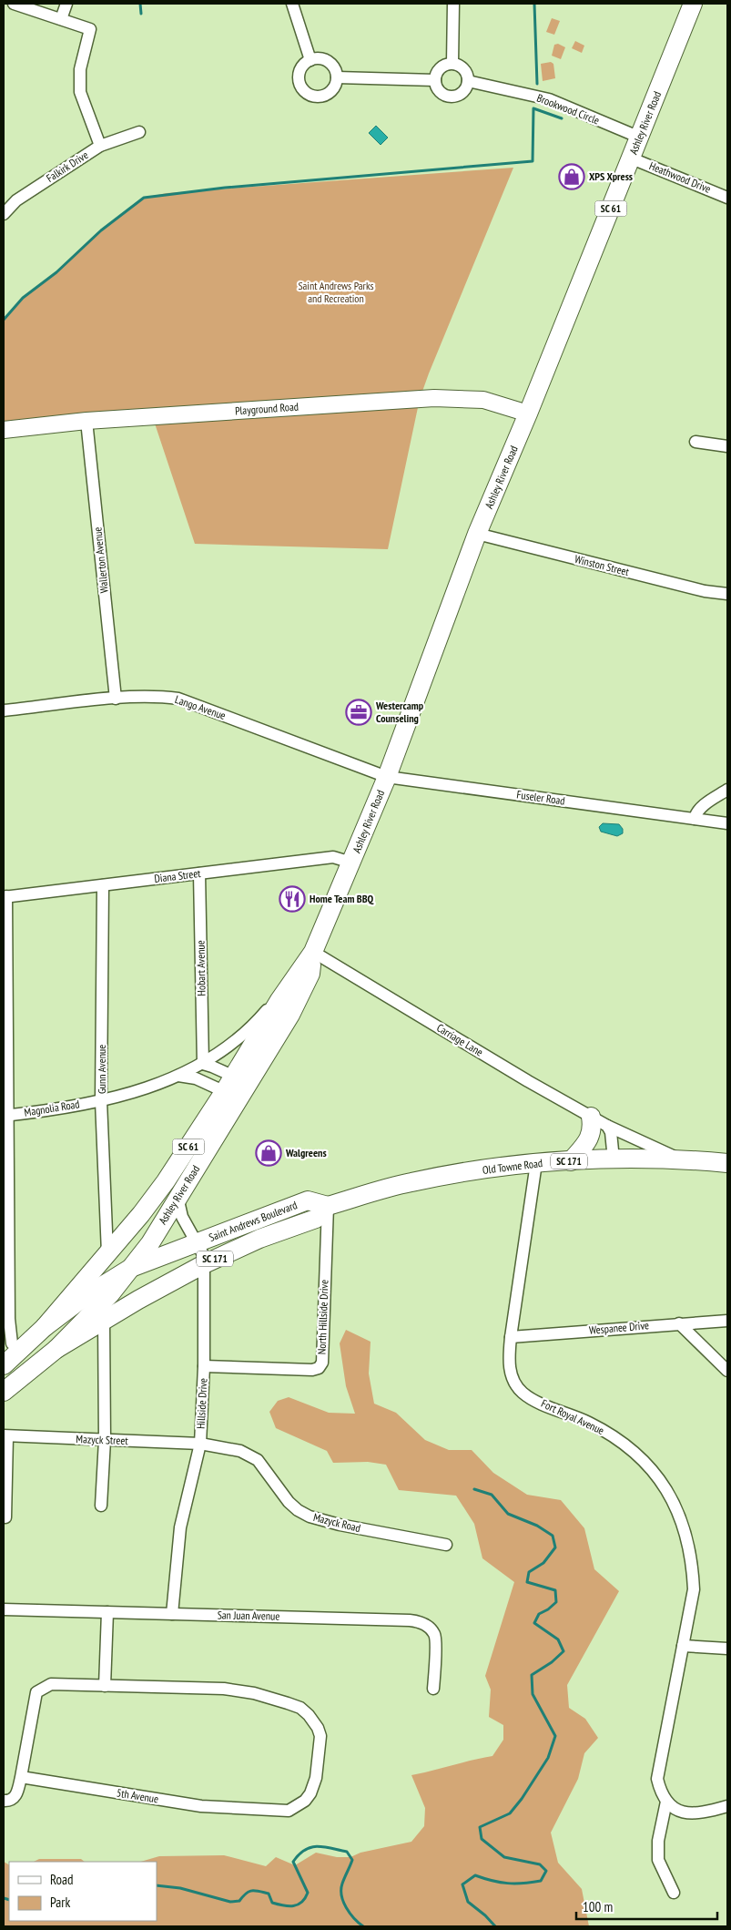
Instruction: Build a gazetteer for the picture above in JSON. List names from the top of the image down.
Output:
{
  "streets": {
    "main road": [
      "Ashley River Road",
      "SC 61",
      "Playground Road",
      "SC 171",
      "Old Towne Road",
      "Saint Andrews Boulevard"
    ],
    "street": [
      "Brookwood Circle",
      "Falkirk Drive",
      "Heathwood Drive",
      "Wallerton Avenue",
      "Winston Street",
      "Lango Avenue",
      "Fuseler Road",
      "Diana Street",
      "Hobart Avenue",
      "Carriage Lane",
      "Gunn Avenue",
      "Magnolia Road",
      "North Hillside Drive",
      "Wespanee Drive",
      "Hillside Drive",
      "Fort Royal Avenue",
      "Mazyck Street",
      "Mazyck Road",
      "San Juan Avenue",
      "5th Avenue"
    ]
  },
  "crossings": [
    ["Brookwood Circle", "Ashley River Road"],
    ["Ashley River Road", "Heathwood Drive"],
    ["Ashley River Road", "Playground Road"],
    ["Ashley River Road", "Winston Street"],
    ["Ashley River Road", "Lango Avenue"],
    ["Ashley River Road", "Fuseler Road"],
    ["Ashley River Road", "Diana Street"],
    ["Ashley River Road", "Carriage Lane"],
    ["Ashley River Road", "Gunn Avenue"],
    ["Ashley River Road", "Magnolia Road"],
    ["Ashley River Road", "Saint Andrews Boulevard"],
    ["Ashley River Road", "Hillside Drive"],
    ["Playground Road", "Wallerton Avenue"],
    ["Wallerton Avenue", "Lango Avenue"],
    ["Lango Avenue", "Fuseler Road"],
    ["Diana Street", "Hobart Avenue"],
    ["Diana Street", "Gunn Avenue"],
    ["Hobart Avenue", "Magnolia Road"],
    ["Carriage Lane", "Magnolia Road"],
    ["Carriage Lane", "Old Towne Road"],
    ["Gunn Avenue", "Magnolia Road"],
    ["Old Towne Road", "Saint Andrews Boulevard"],
    ["Old Towne Road", "North Hillside Drive"],
    ["Old Towne Road", "Fort Royal Avenue"],
    ["Saint Andrews Boulevard", "North Hillside Drive"],
    ["Saint Andrews Boulevard", "Hillside Drive"],
    ["North Hillside Drive", "Hillside Drive"],
    ["Wespanee Drive", "Fort Royal Avenue"],
    ["Hillside Drive", "Mazyck Street"],
    ["Hillside Drive", "Mazyck Road"],
    ["Hillside Drive", "San Juan Avenue"],
    ["Mazyck Street", "Mazyck Road"]
  ],
  "parks": ["Saint Andrews Parks and Recreation"],
  "places": {
    "shop": ["XPS Xpress", "Walgreens"],
    "office": ["Westercamp Counseling"],
    "restaurant": ["Home Team BBQ"]
  },
  "legend": ["Road", "Park"],
  "scale_bar": "100 m"
}
